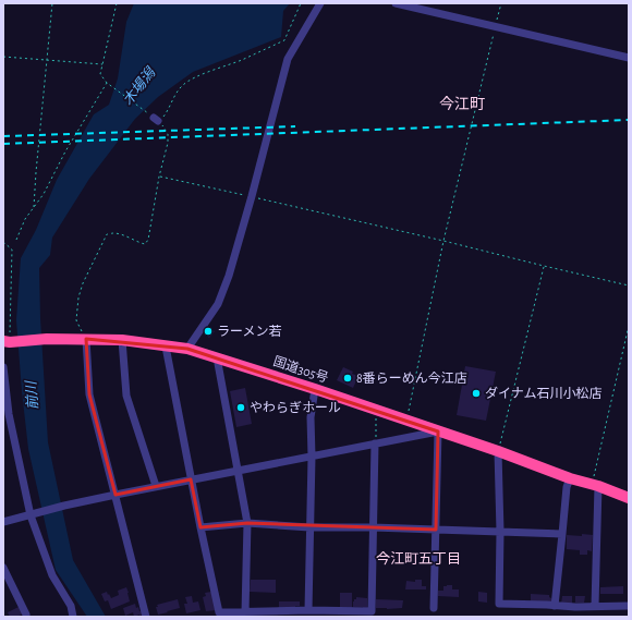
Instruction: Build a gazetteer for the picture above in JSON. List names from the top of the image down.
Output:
{
  "streets": {
    "highway": ["国道305号"]
  },
  "districts": ["今江町", "今江町五丁目"],
  "water": ["木場潟", "前川"],
  "places": [
    "ラーメン若",
    "8番らーめん今江店",
    "ダイナム石川小松店",
    "やわらぎホール"
  ]
}
